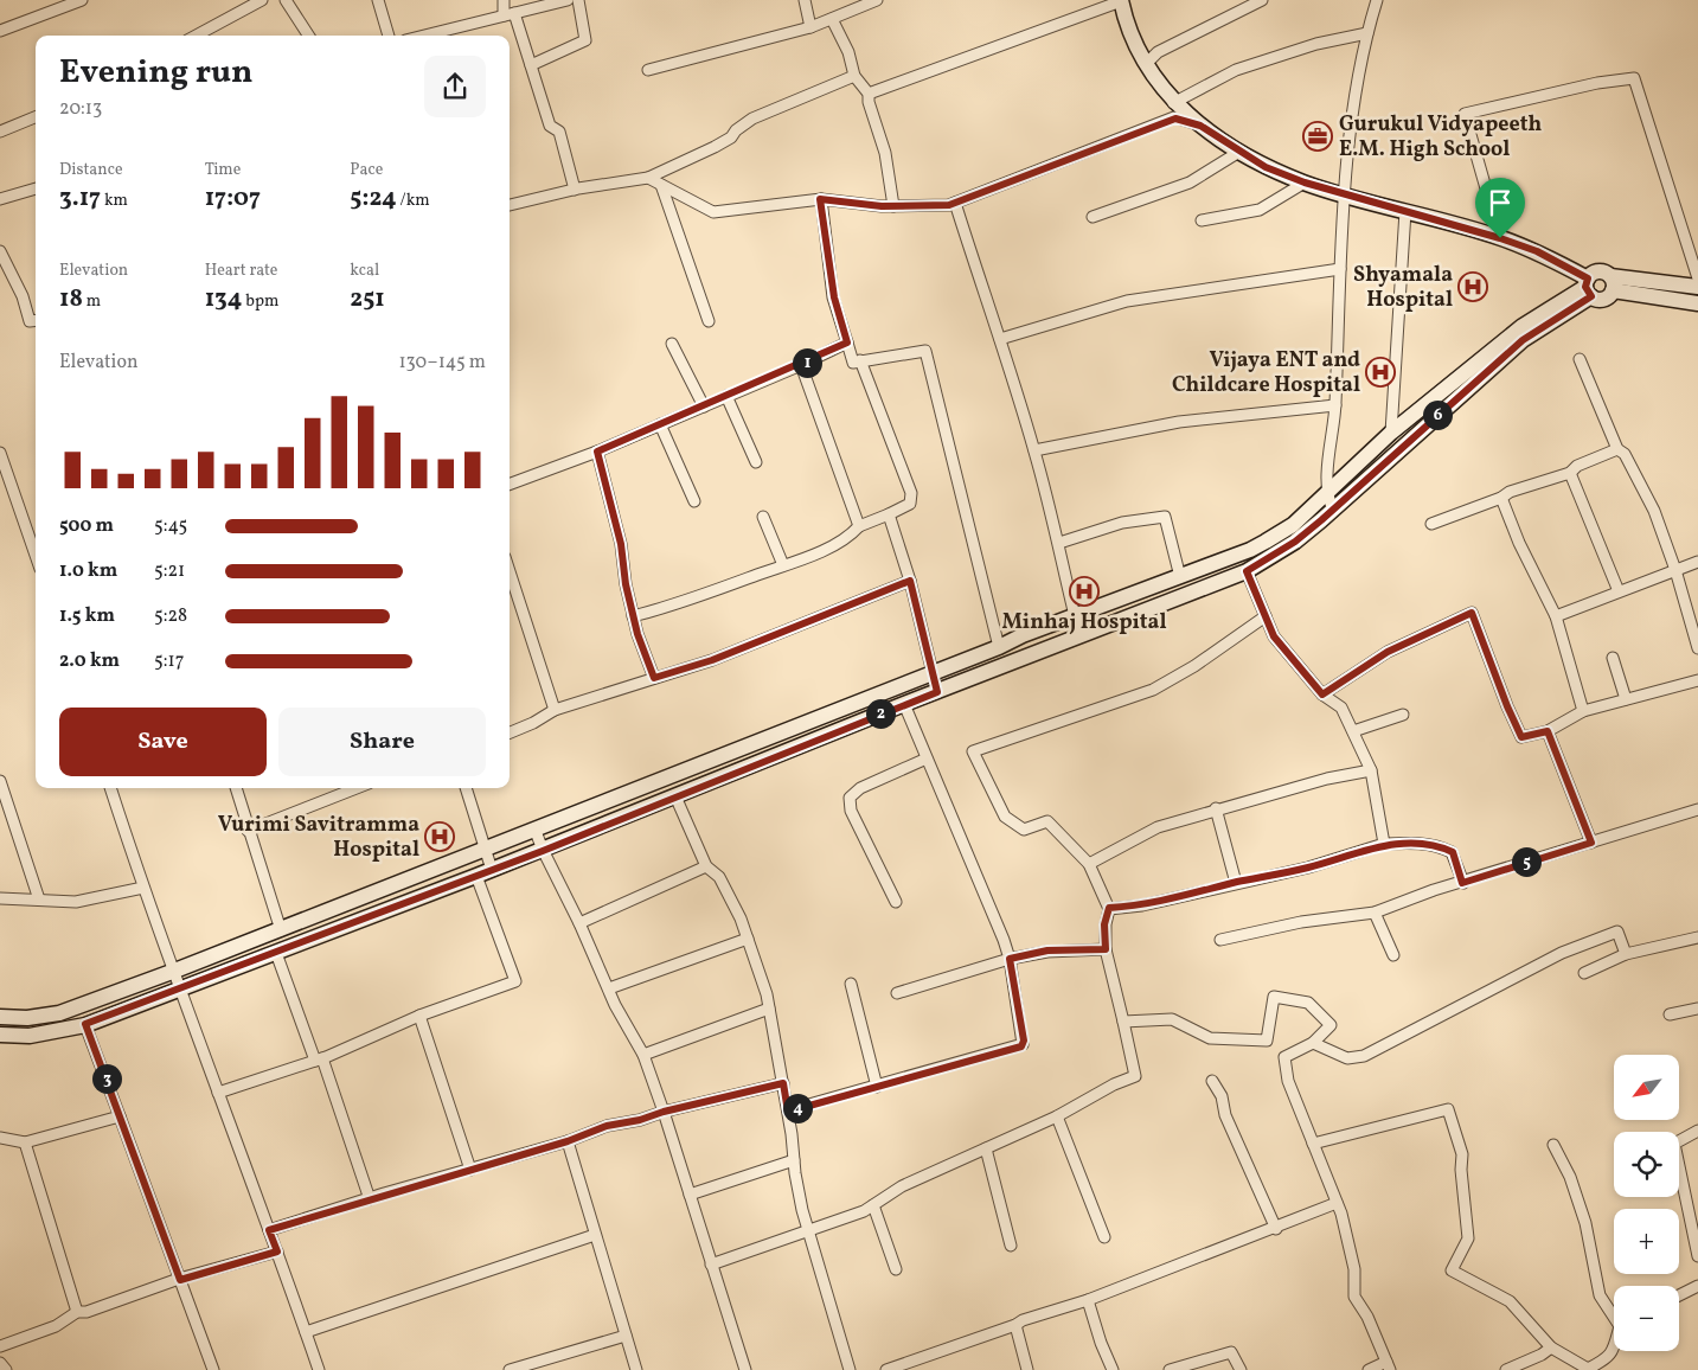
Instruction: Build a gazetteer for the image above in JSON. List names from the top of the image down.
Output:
{
  "places": {
    "office": ["Gurukul Vidyapeeth E.M. High School"],
    "hospital": [
      "Shyamala Hospital",
      "Vijaya ENT and Childcare Hospital",
      "Minhaj Hospital",
      "Vurimi Savitramma Hospital"
    ]
  },
  "north": "bottom left",
  "page": {
    "heading": ["Evening run", "20:13"],
    "stats": [
      ["Distance", "3.17 km"],
      ["Time", "17:07"],
      ["Pace", "5:24 /km"],
      ["Elevation", "18 m"],
      ["Heart rate", "134 bpm"],
      ["kcal", "251"]
    ],
    "chart": ["Elevation", "130–145 m"],
    "pins": [
      "1",
      "6",
      "2",
      "5",
      "3",
      "4"
    ],
    "list": [
      {
        "name": "500 m",
        "note": "5:45"
      },
      {
        "name": "1.0 km",
        "note": "5:21"
      },
      {
        "name": "1.5 km",
        "note": "5:28"
      },
      {
        "name": "2.0 km",
        "note": "5:17"
      }
    ],
    "buttons": ["Save", "Share"],
    "map_buttons": ["+", "−"]
  }
}
